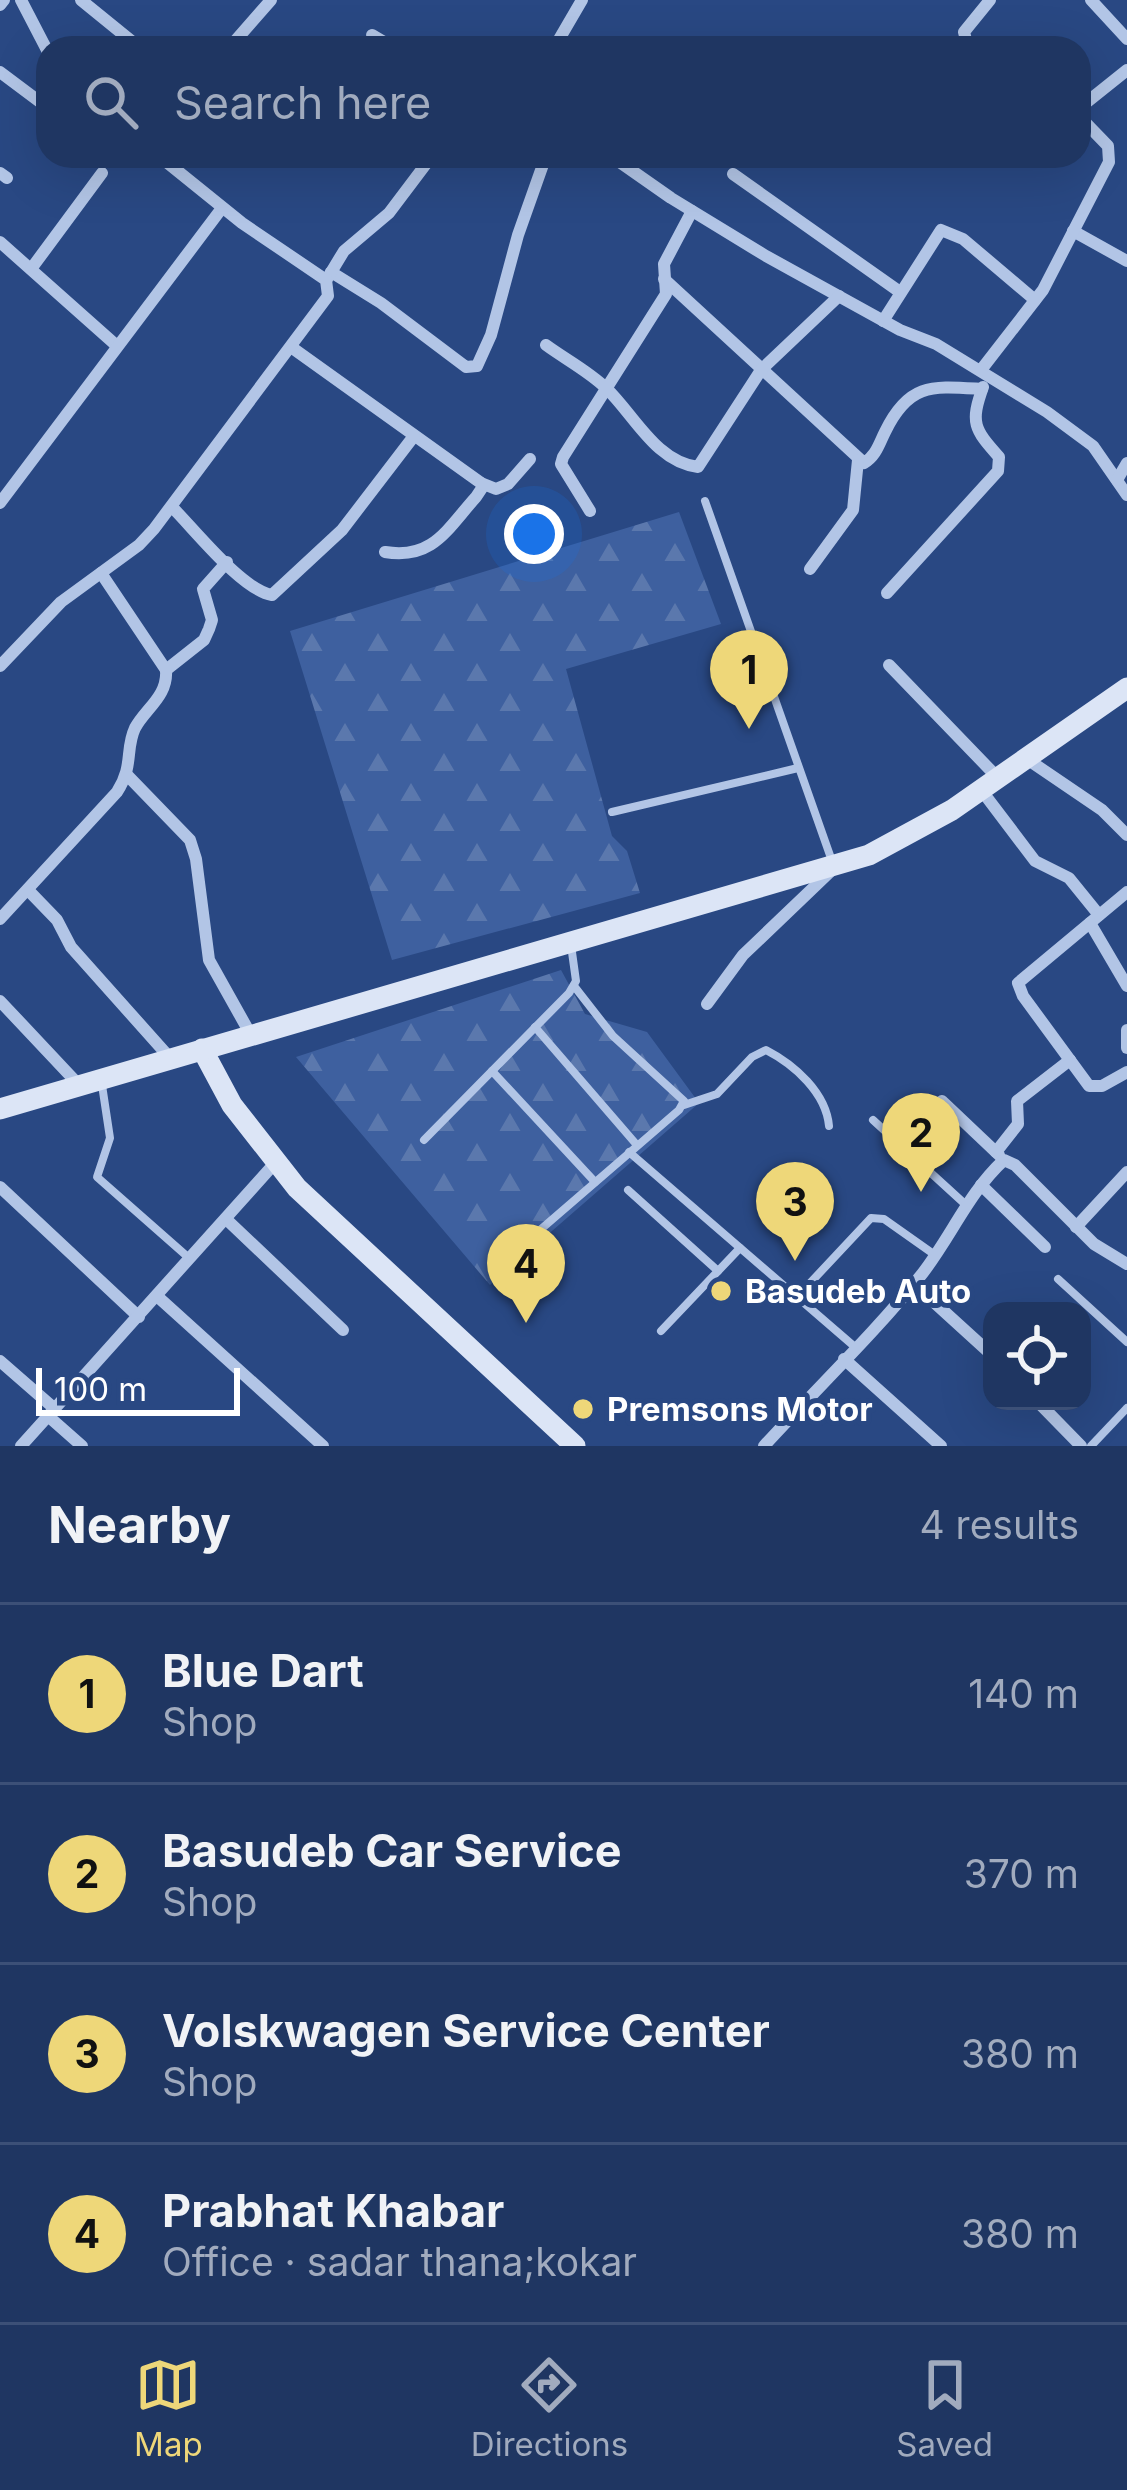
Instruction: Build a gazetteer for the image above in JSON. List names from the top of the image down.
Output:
{
  "places": ["Basudeb Auto", "Premsons Motor"],
  "scale_bar": "100 m",
  "page": {
    "search": "Search here",
    "pins": [
      "1",
      "2",
      "3",
      "4"
    ],
    "scale": "100 m",
    "heading": ["Nearby", "4 results"],
    "list": [
      {
        "mark": "1",
        "name": "Blue Dart",
        "note": "Shop",
        "value": "140 m"
      },
      {
        "mark": "2",
        "name": "Basudeb Car Service",
        "note": "Shop",
        "value": "370 m"
      },
      {
        "mark": "3",
        "name": "Volskwagen Service Center",
        "note": "Shop",
        "value": "380 m"
      },
      {
        "mark": "4",
        "name": "Prabhat Khabar",
        "note": "Office · sadar thana;kokar",
        "value": "380 m"
      }
    ],
    "nav": ["Map", "Directions", "Saved"]
  }
}
